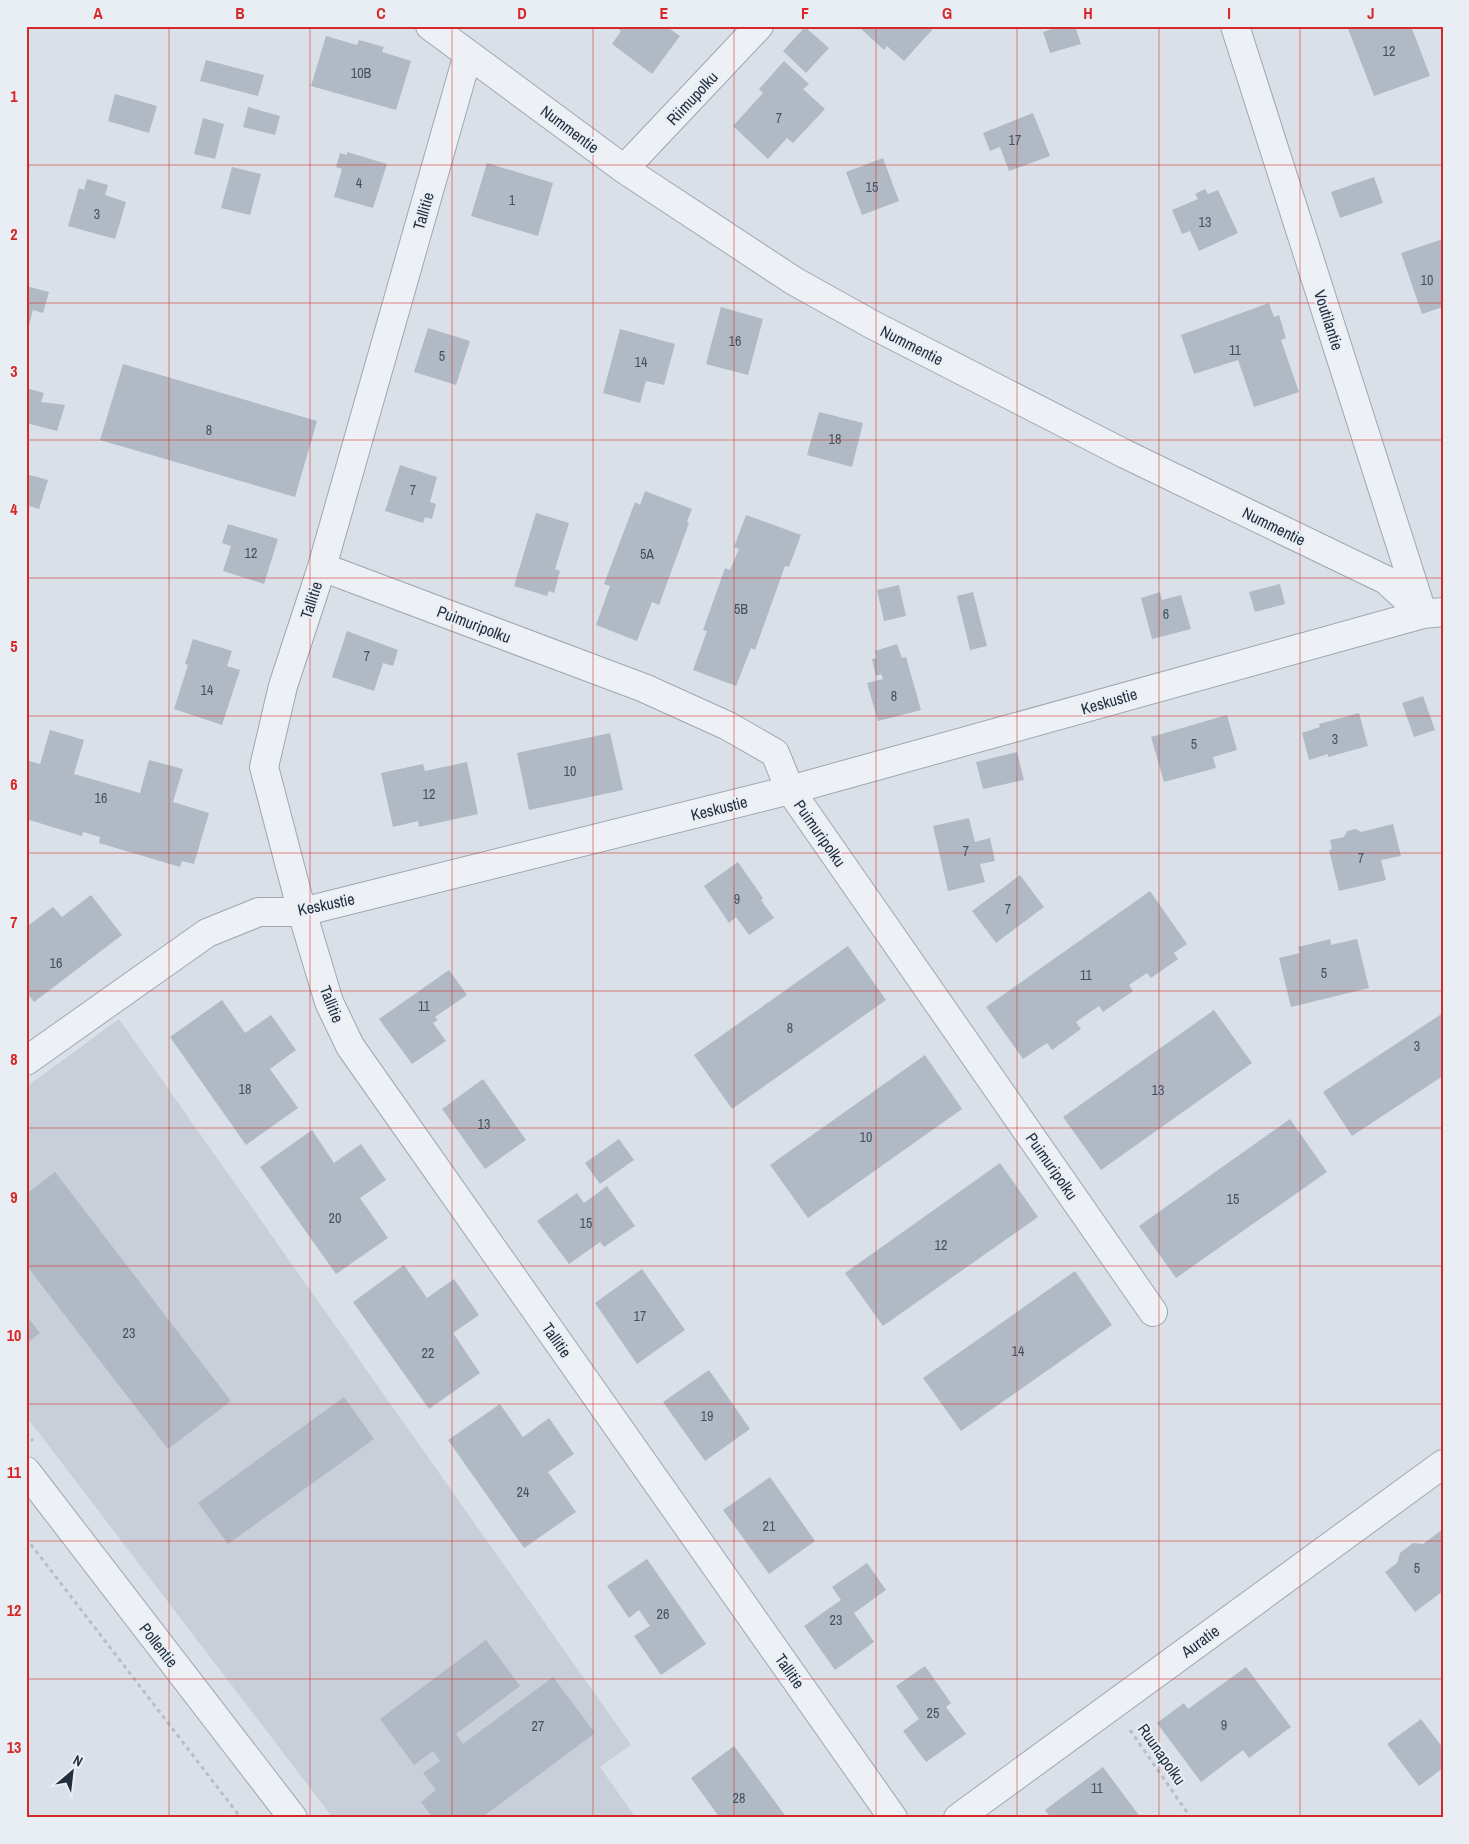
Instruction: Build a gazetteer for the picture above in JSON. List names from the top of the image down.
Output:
{
  "streets": {
    "street": [
      "Riimupolku",
      "Nummentie",
      "Tallitie",
      "Voutilantie",
      "Puimuripolku",
      "Keskustie",
      "Auratie",
      "Pollentie"
    ],
    "path": ["Ruunapolku"]
  },
  "crossings": [
    ["Riimupolku", "Nummentie"],
    ["Nummentie", "Tallitie"],
    ["Nummentie", "Voutilantie"],
    ["Nummentie", "Keskustie"],
    ["Tallitie", "Puimuripolku"],
    ["Tallitie", "Keskustie"],
    ["Voutilantie", "Keskustie"],
    ["Puimuripolku", "Keskustie"],
    ["Auratie", "Ruunapolku"]
  ],
  "house_numbers": [
    "12",
    "10B",
    "7",
    "17",
    "4",
    "15",
    "1",
    "3",
    "13",
    "10",
    "16",
    "11",
    "5",
    "14",
    "8",
    "18",
    "7",
    "12",
    "5A",
    "5B",
    "6",
    "7",
    "14",
    "8",
    "3",
    "5",
    "10",
    "12",
    "16",
    "7",
    "7",
    "9",
    "7",
    "16",
    "5",
    "11",
    "11",
    "8",
    "3",
    "18",
    "13",
    "13",
    "10",
    "15",
    "20",
    "15",
    "12",
    "17",
    "23",
    "14",
    "22",
    "19",
    "24",
    "21",
    "5",
    "26",
    "23",
    "25",
    "9",
    "27",
    "11",
    "28"
  ],
  "north": "top right",
  "grid": {
    "columns": [
      "A",
      "B",
      "C",
      "D",
      "E",
      "F",
      "G",
      "H",
      "I",
      "J"
    ],
    "rows": [
      "1",
      "2",
      "3",
      "4",
      "5",
      "6",
      "7",
      "8",
      "9",
      "10",
      "11",
      "12",
      "13"
    ]
  }
}
